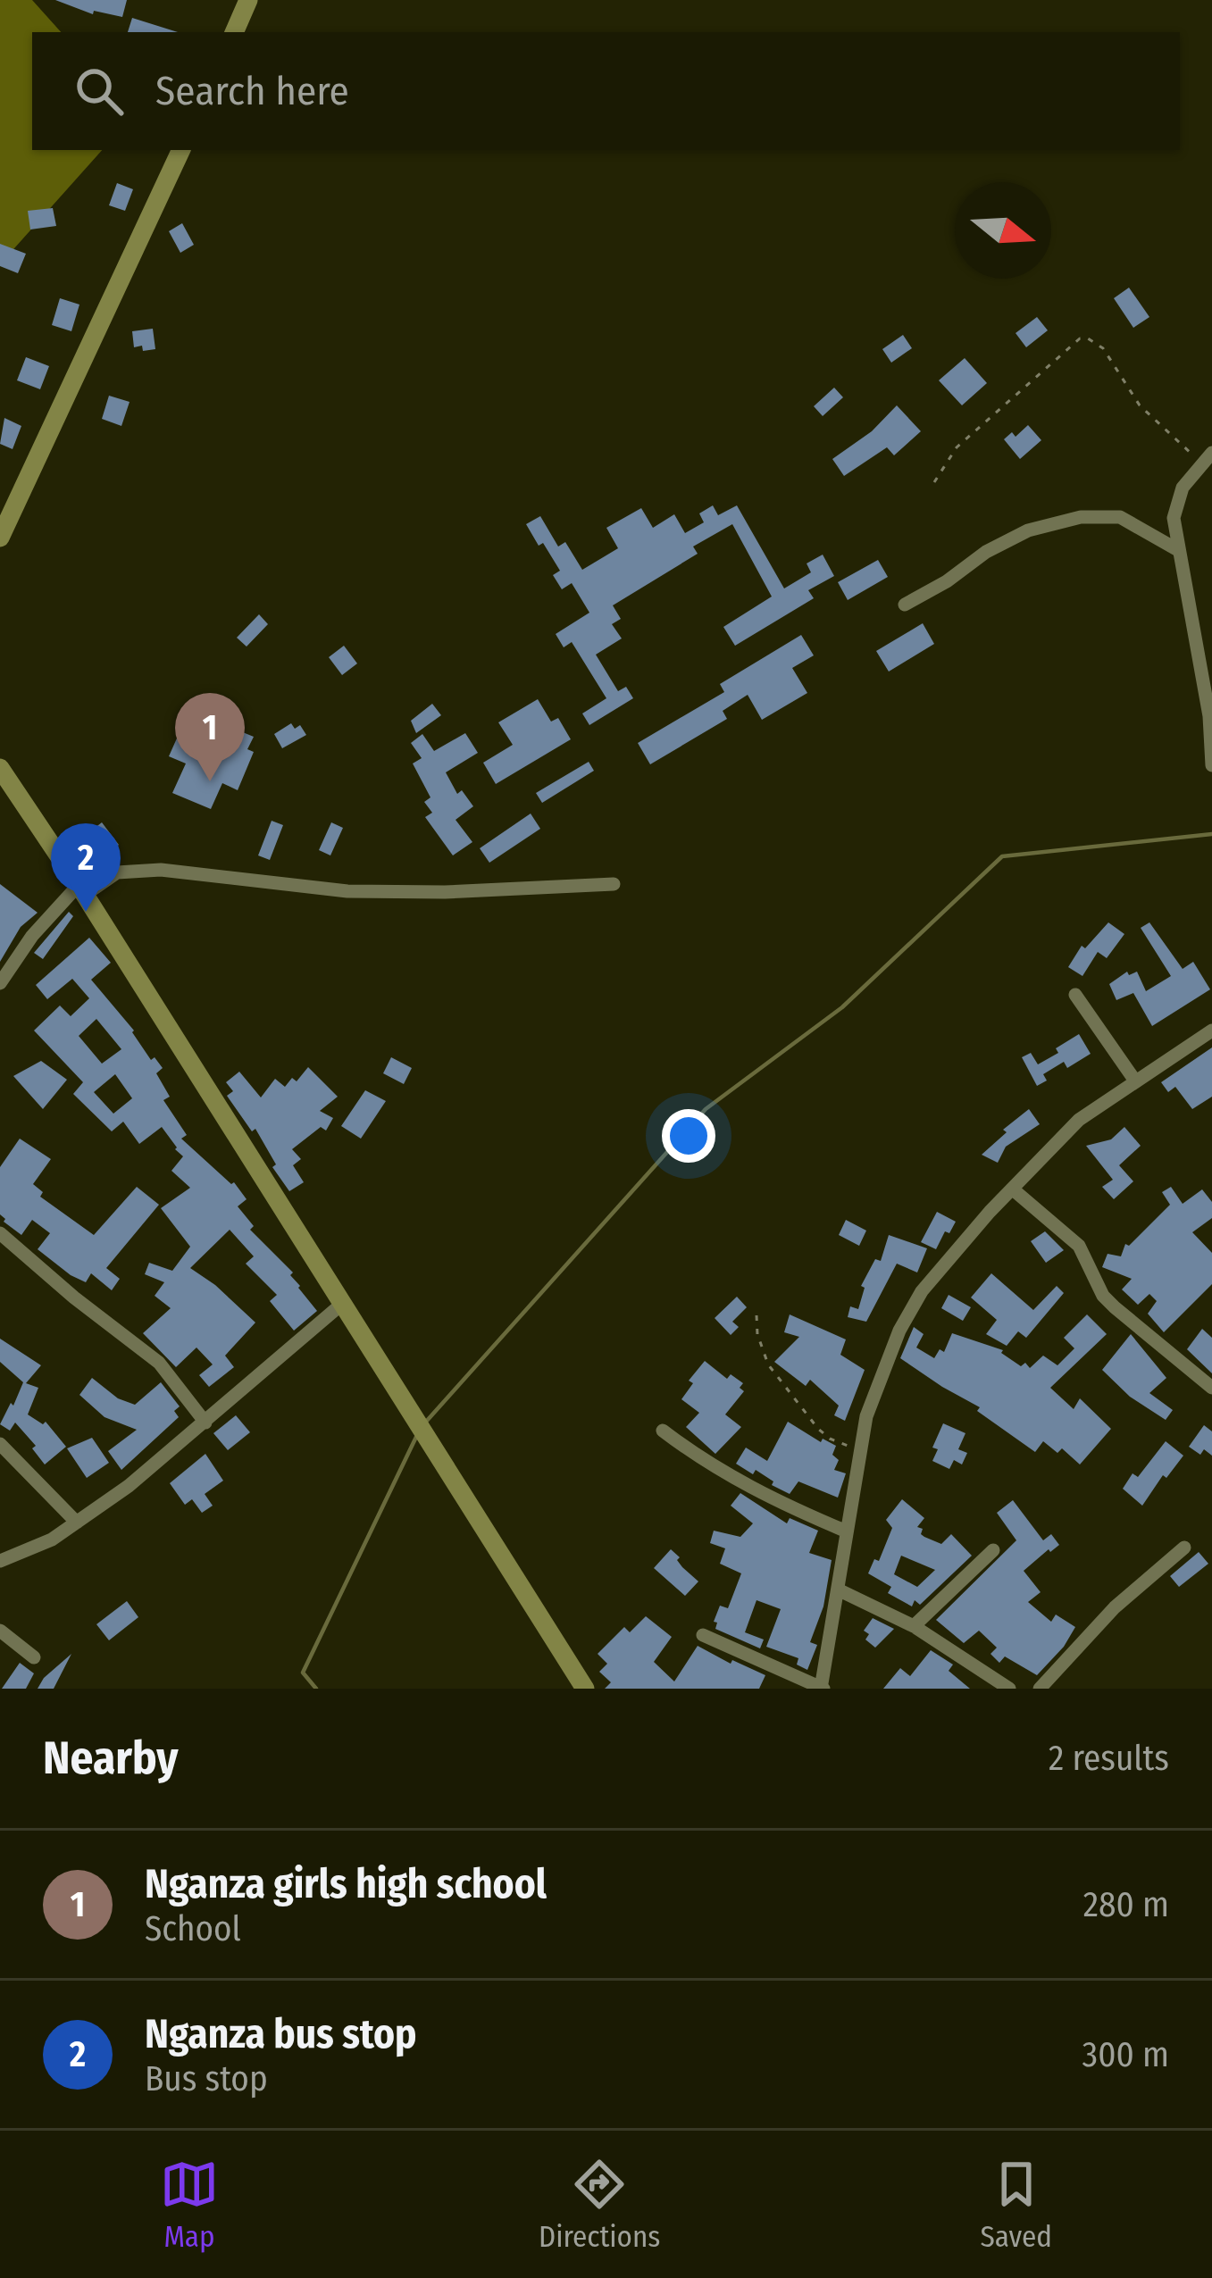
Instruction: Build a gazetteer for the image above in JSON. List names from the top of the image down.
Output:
{
  "north": "right",
  "page": {
    "search": "Search here",
    "pins": ["1", "2"],
    "heading": ["Nearby", "2 results"],
    "list": [
      {
        "mark": "1",
        "name": "Nganza girls high school",
        "note": "School",
        "value": "280 m"
      },
      {
        "mark": "2",
        "name": "Nganza bus stop",
        "note": "Bus stop",
        "value": "300 m"
      }
    ],
    "nav": ["Map", "Directions", "Saved"]
  }
}
